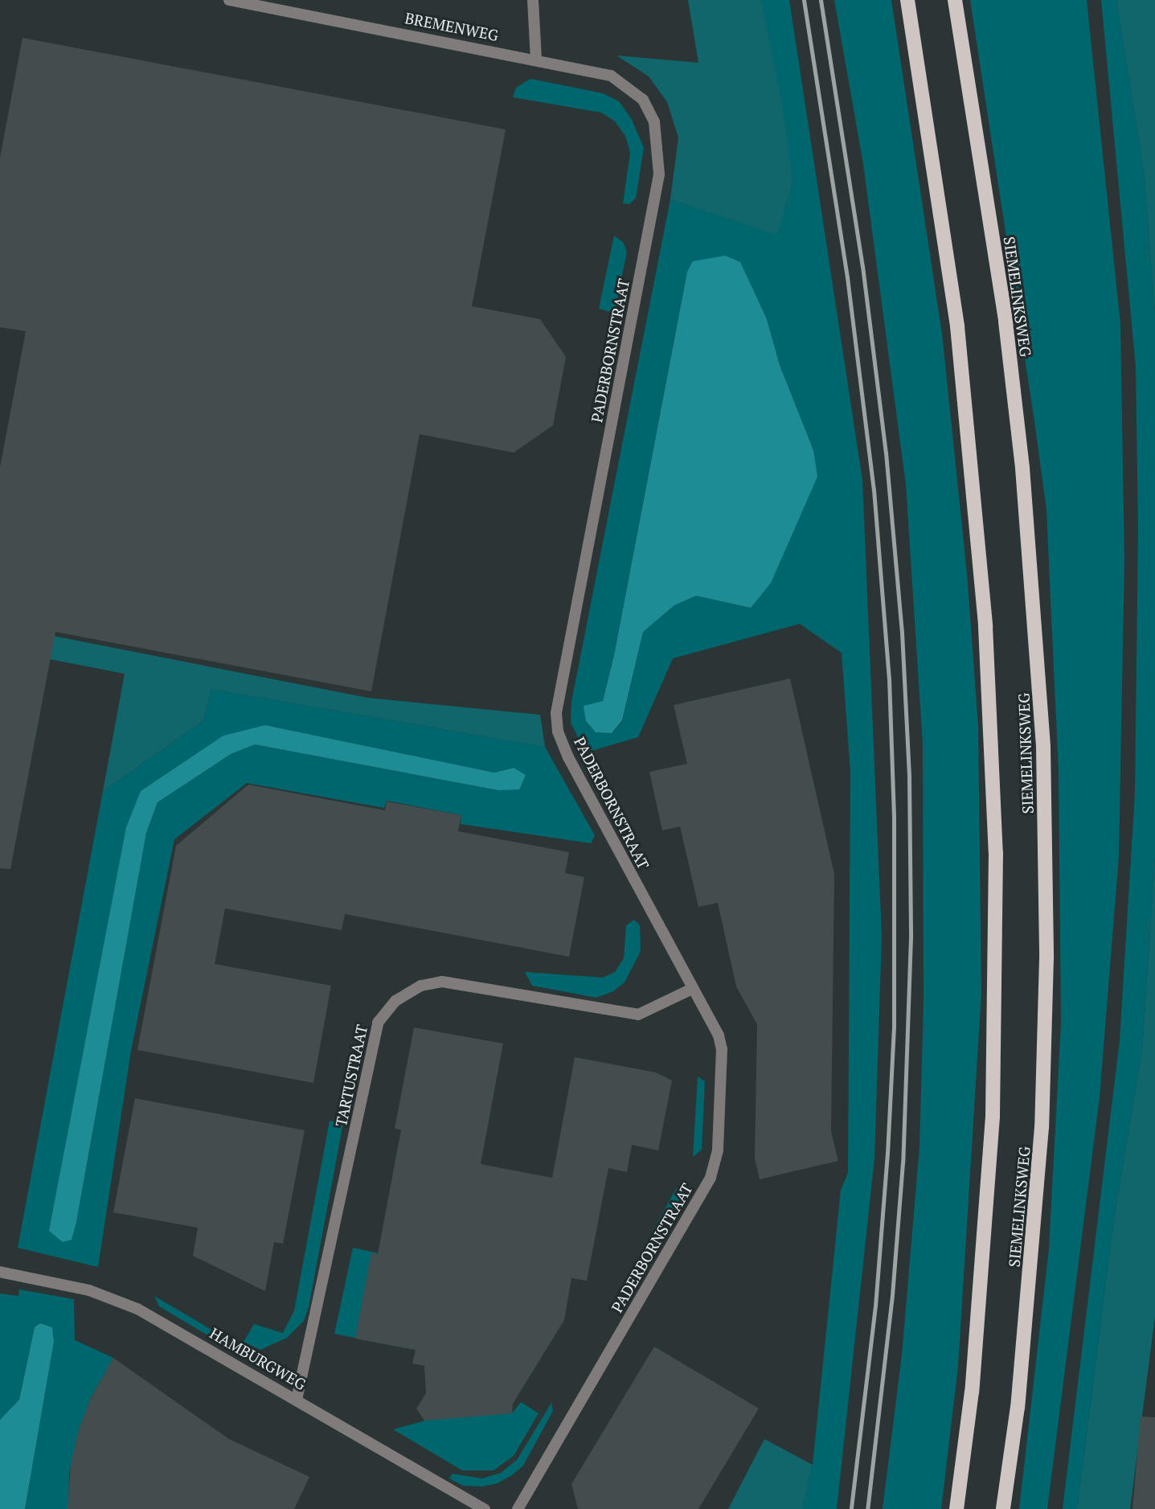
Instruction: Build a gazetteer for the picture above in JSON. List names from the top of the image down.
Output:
{
  "streets": {
    "main road": ["SIEMELINKSWEG"],
    "street": [
      "BREMENWEG",
      "PADERBORNSTRAAT",
      "TARTUSTRAAT",
      "HAMBURGWEG"
    ]
  },
  "crossings": [
    ["BREMENWEG", "PADERBORNSTRAAT"],
    ["PADERBORNSTRAAT", "TARTUSTRAAT"],
    ["TARTUSTRAAT", "HAMBURGWEG"]
  ]
}
